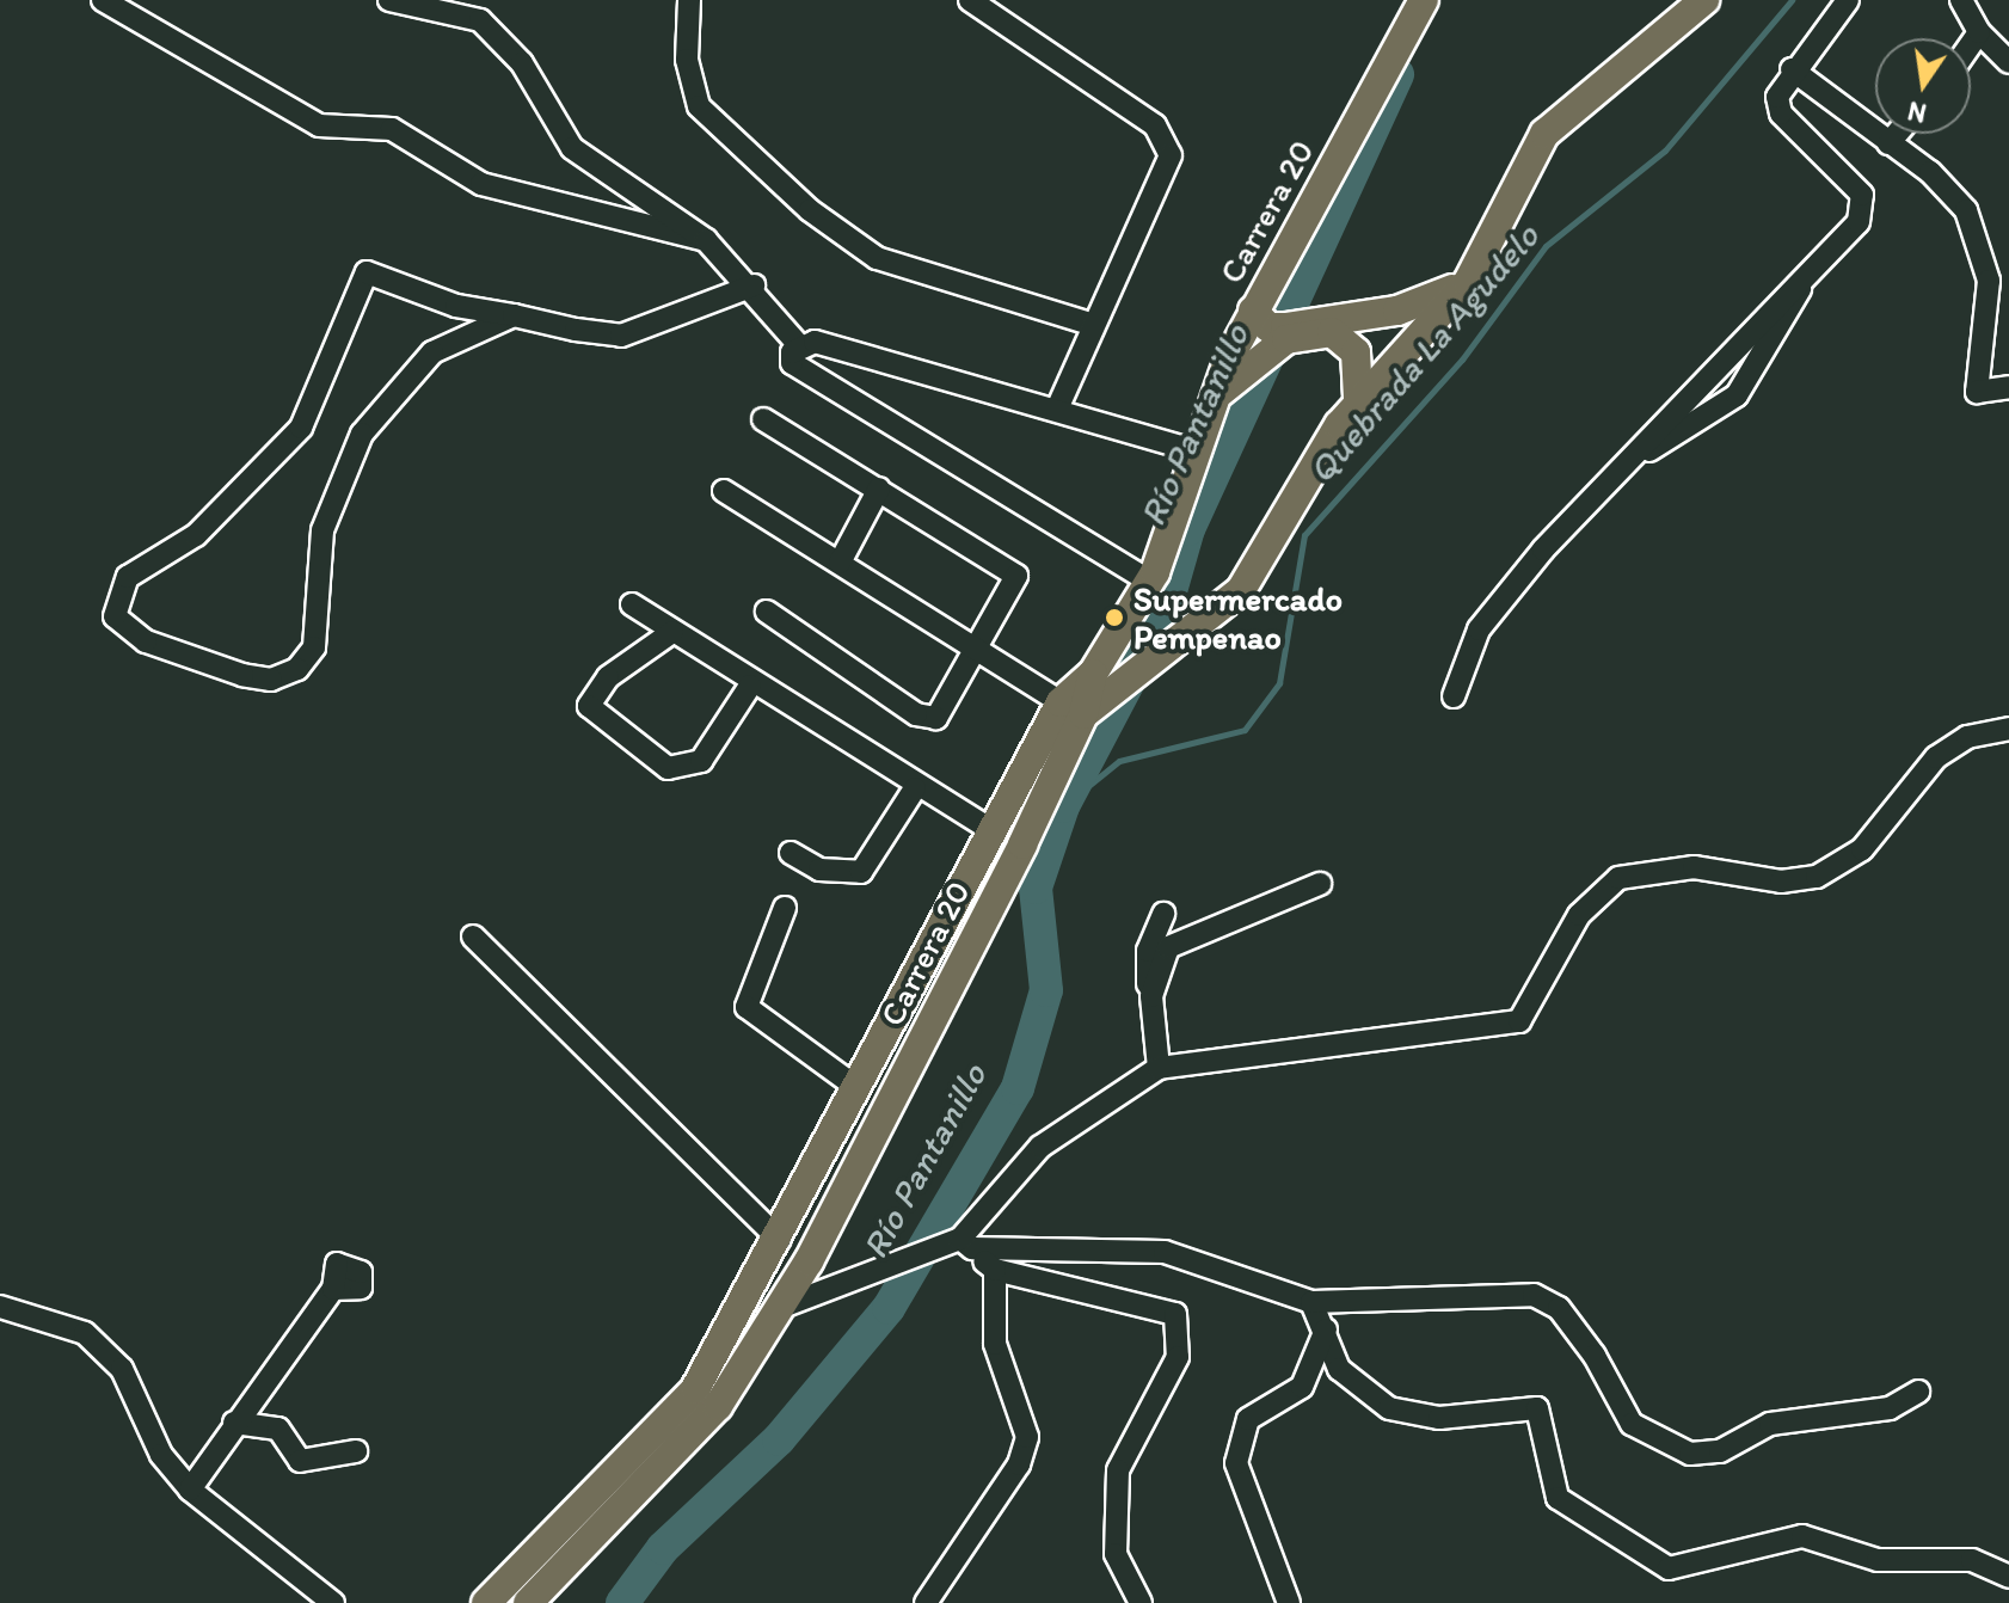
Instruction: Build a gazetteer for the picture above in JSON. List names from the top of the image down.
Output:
{
  "streets": {
    "main road": ["Carrera 20"]
  },
  "water": ["Quebrada La Agudelo", "Río Pantanillo"],
  "places": ["Supermercado Pempenao"],
  "north": "bottom"
}
